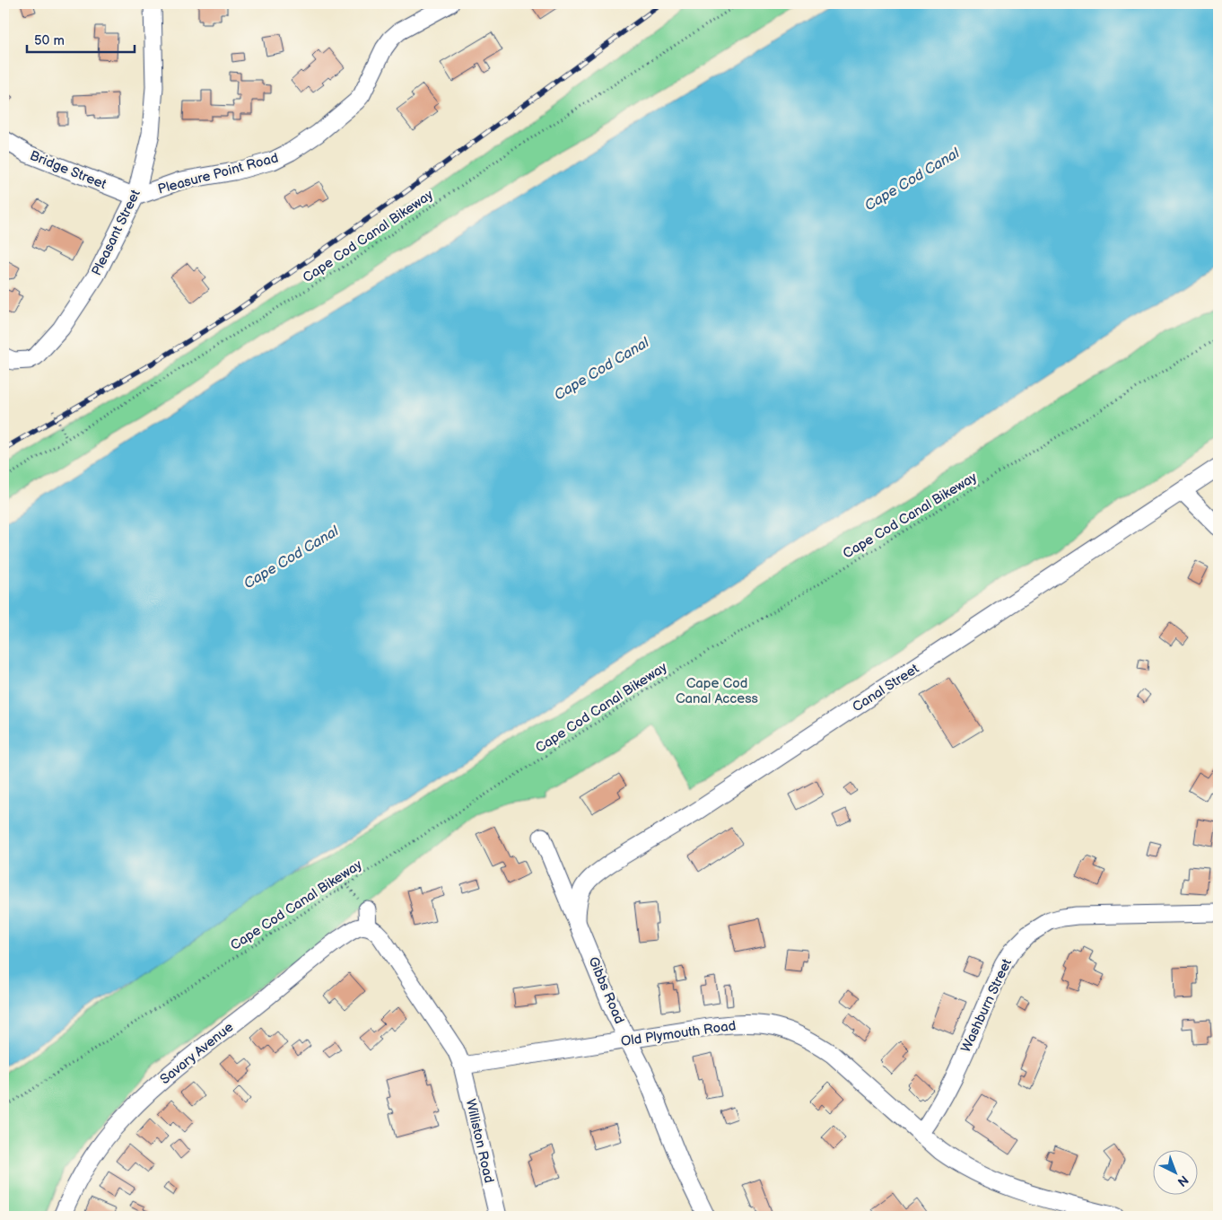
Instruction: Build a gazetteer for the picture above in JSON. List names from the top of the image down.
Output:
{
  "streets": {
    "street": [
      "Bridge Street",
      "Pleasure Point Road",
      "Pleasant Street",
      "Canal Street",
      "Gibbs Road",
      "Washburn Street",
      "Old Plymouth Road",
      "Savary Avenue",
      "Williston Road"
    ],
    "path": ["Cape Cod Canal Bikeway"]
  },
  "crossings": [
    ["Bridge Street", "Pleasure Point Road"],
    ["Bridge Street", "Pleasant Street"],
    ["Pleasure Point Road", "Pleasant Street"],
    ["Canal Street", "Gibbs Road"],
    ["Gibbs Road", "Old Plymouth Road"],
    ["Washburn Street", "Old Plymouth Road"],
    ["Old Plymouth Road", "Williston Road"]
  ],
  "water": ["Cape Cod Canal"],
  "parks": ["Cape Cod Canal Access"],
  "scale_bar": "50 m",
  "north": "bottom right"
}
